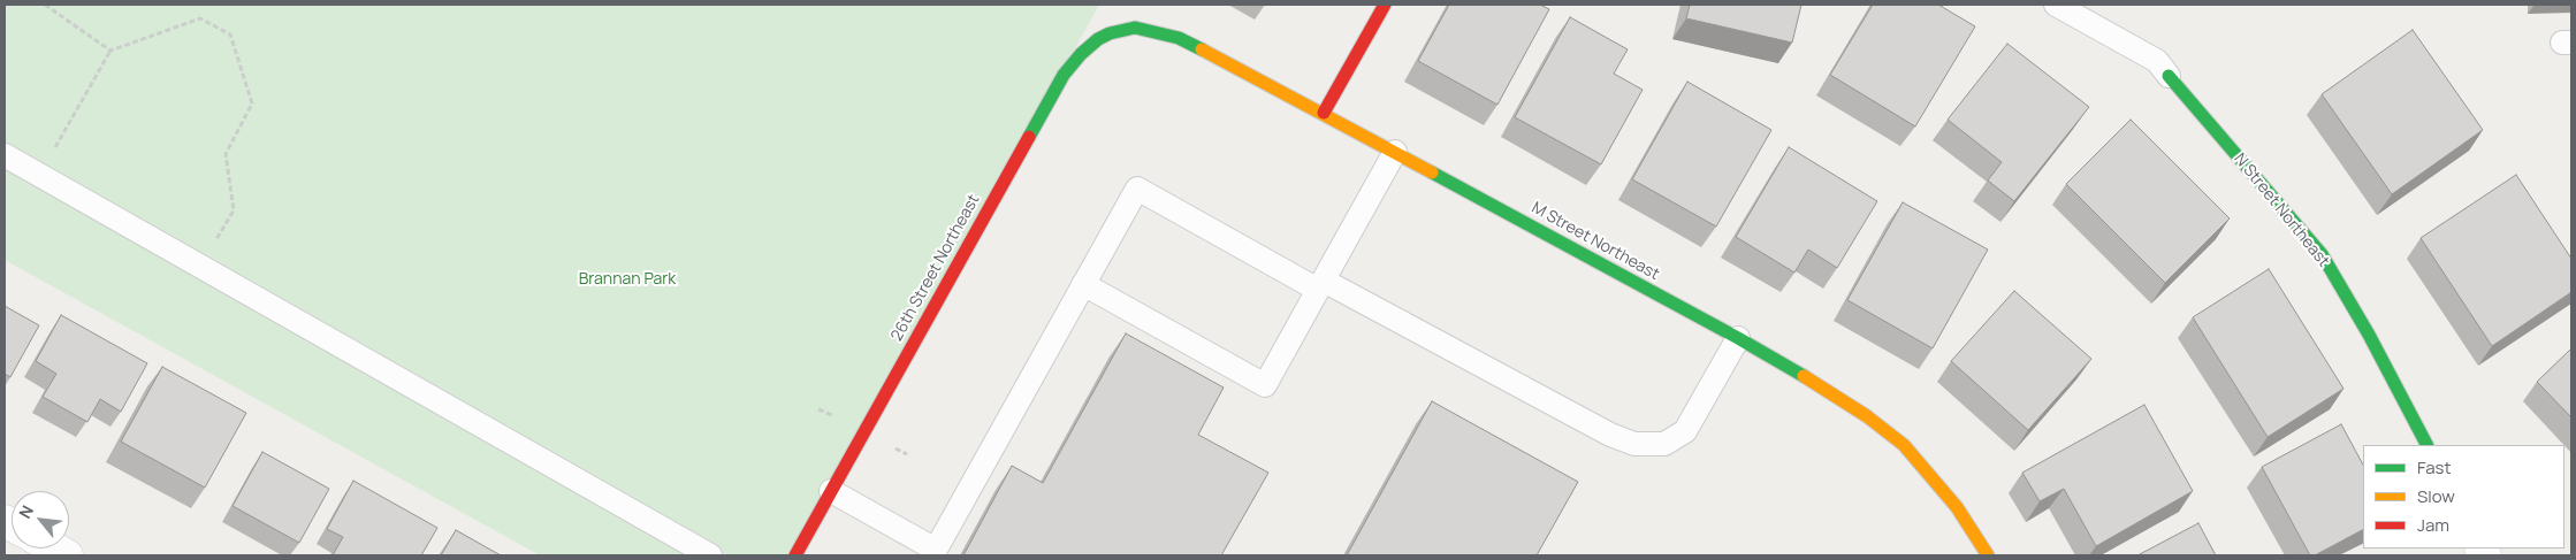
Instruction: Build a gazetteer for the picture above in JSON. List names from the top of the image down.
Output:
{
  "streets": {
    "street": ["N Street Northeast", "M Street Northeast", "26th Street Northeast"]
  },
  "crossings": [
    ["M Street Northeast", "26th Street Northeast"]
  ],
  "parks": ["Brannan Park"],
  "legend": ["Fast", "Slow", "Jam"],
  "north": "top left"
}
